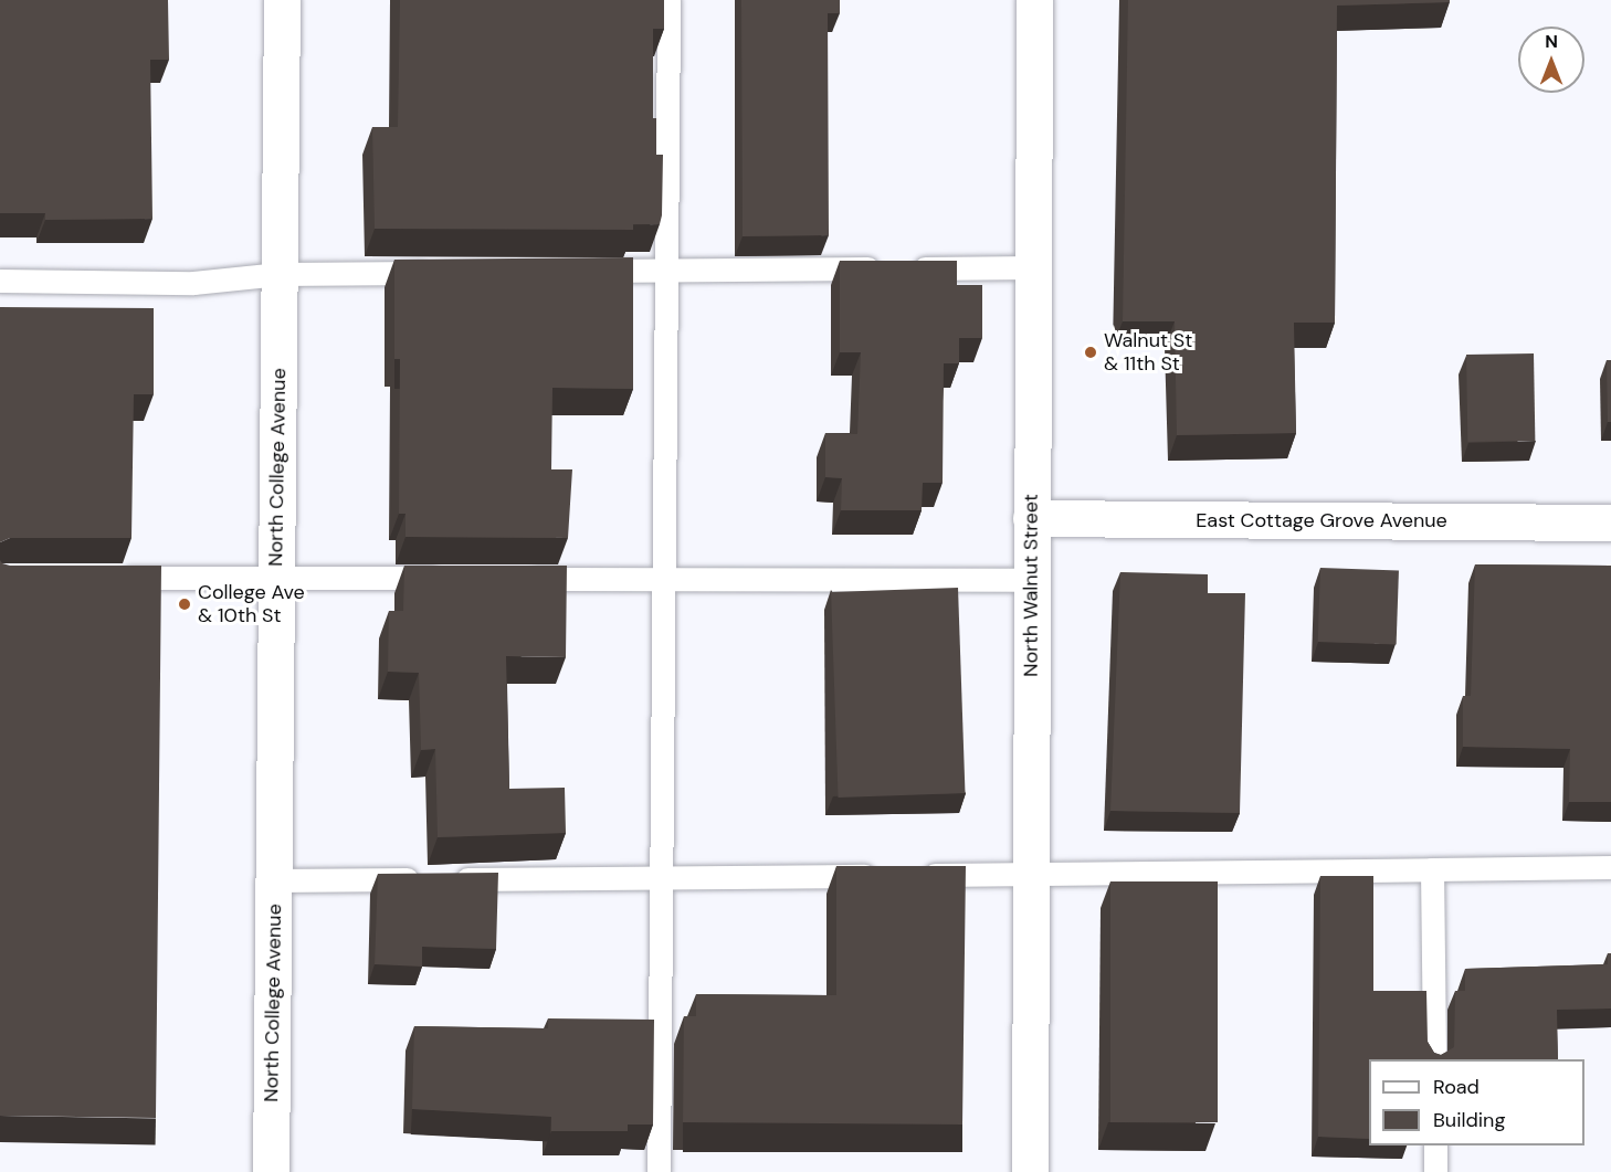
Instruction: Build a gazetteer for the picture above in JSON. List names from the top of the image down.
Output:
{
  "streets": {
    "main road": ["North College Avenue", "East Cottage Grove Avenue", "North Walnut Street"]
  },
  "crossings": [
    ["East Cottage Grove Avenue", "North Walnut Street"]
  ],
  "places": ["Walnut St & 11th St", "College Ave & 10th St"],
  "legend": ["Road", "Building"],
  "north": "top"
}
